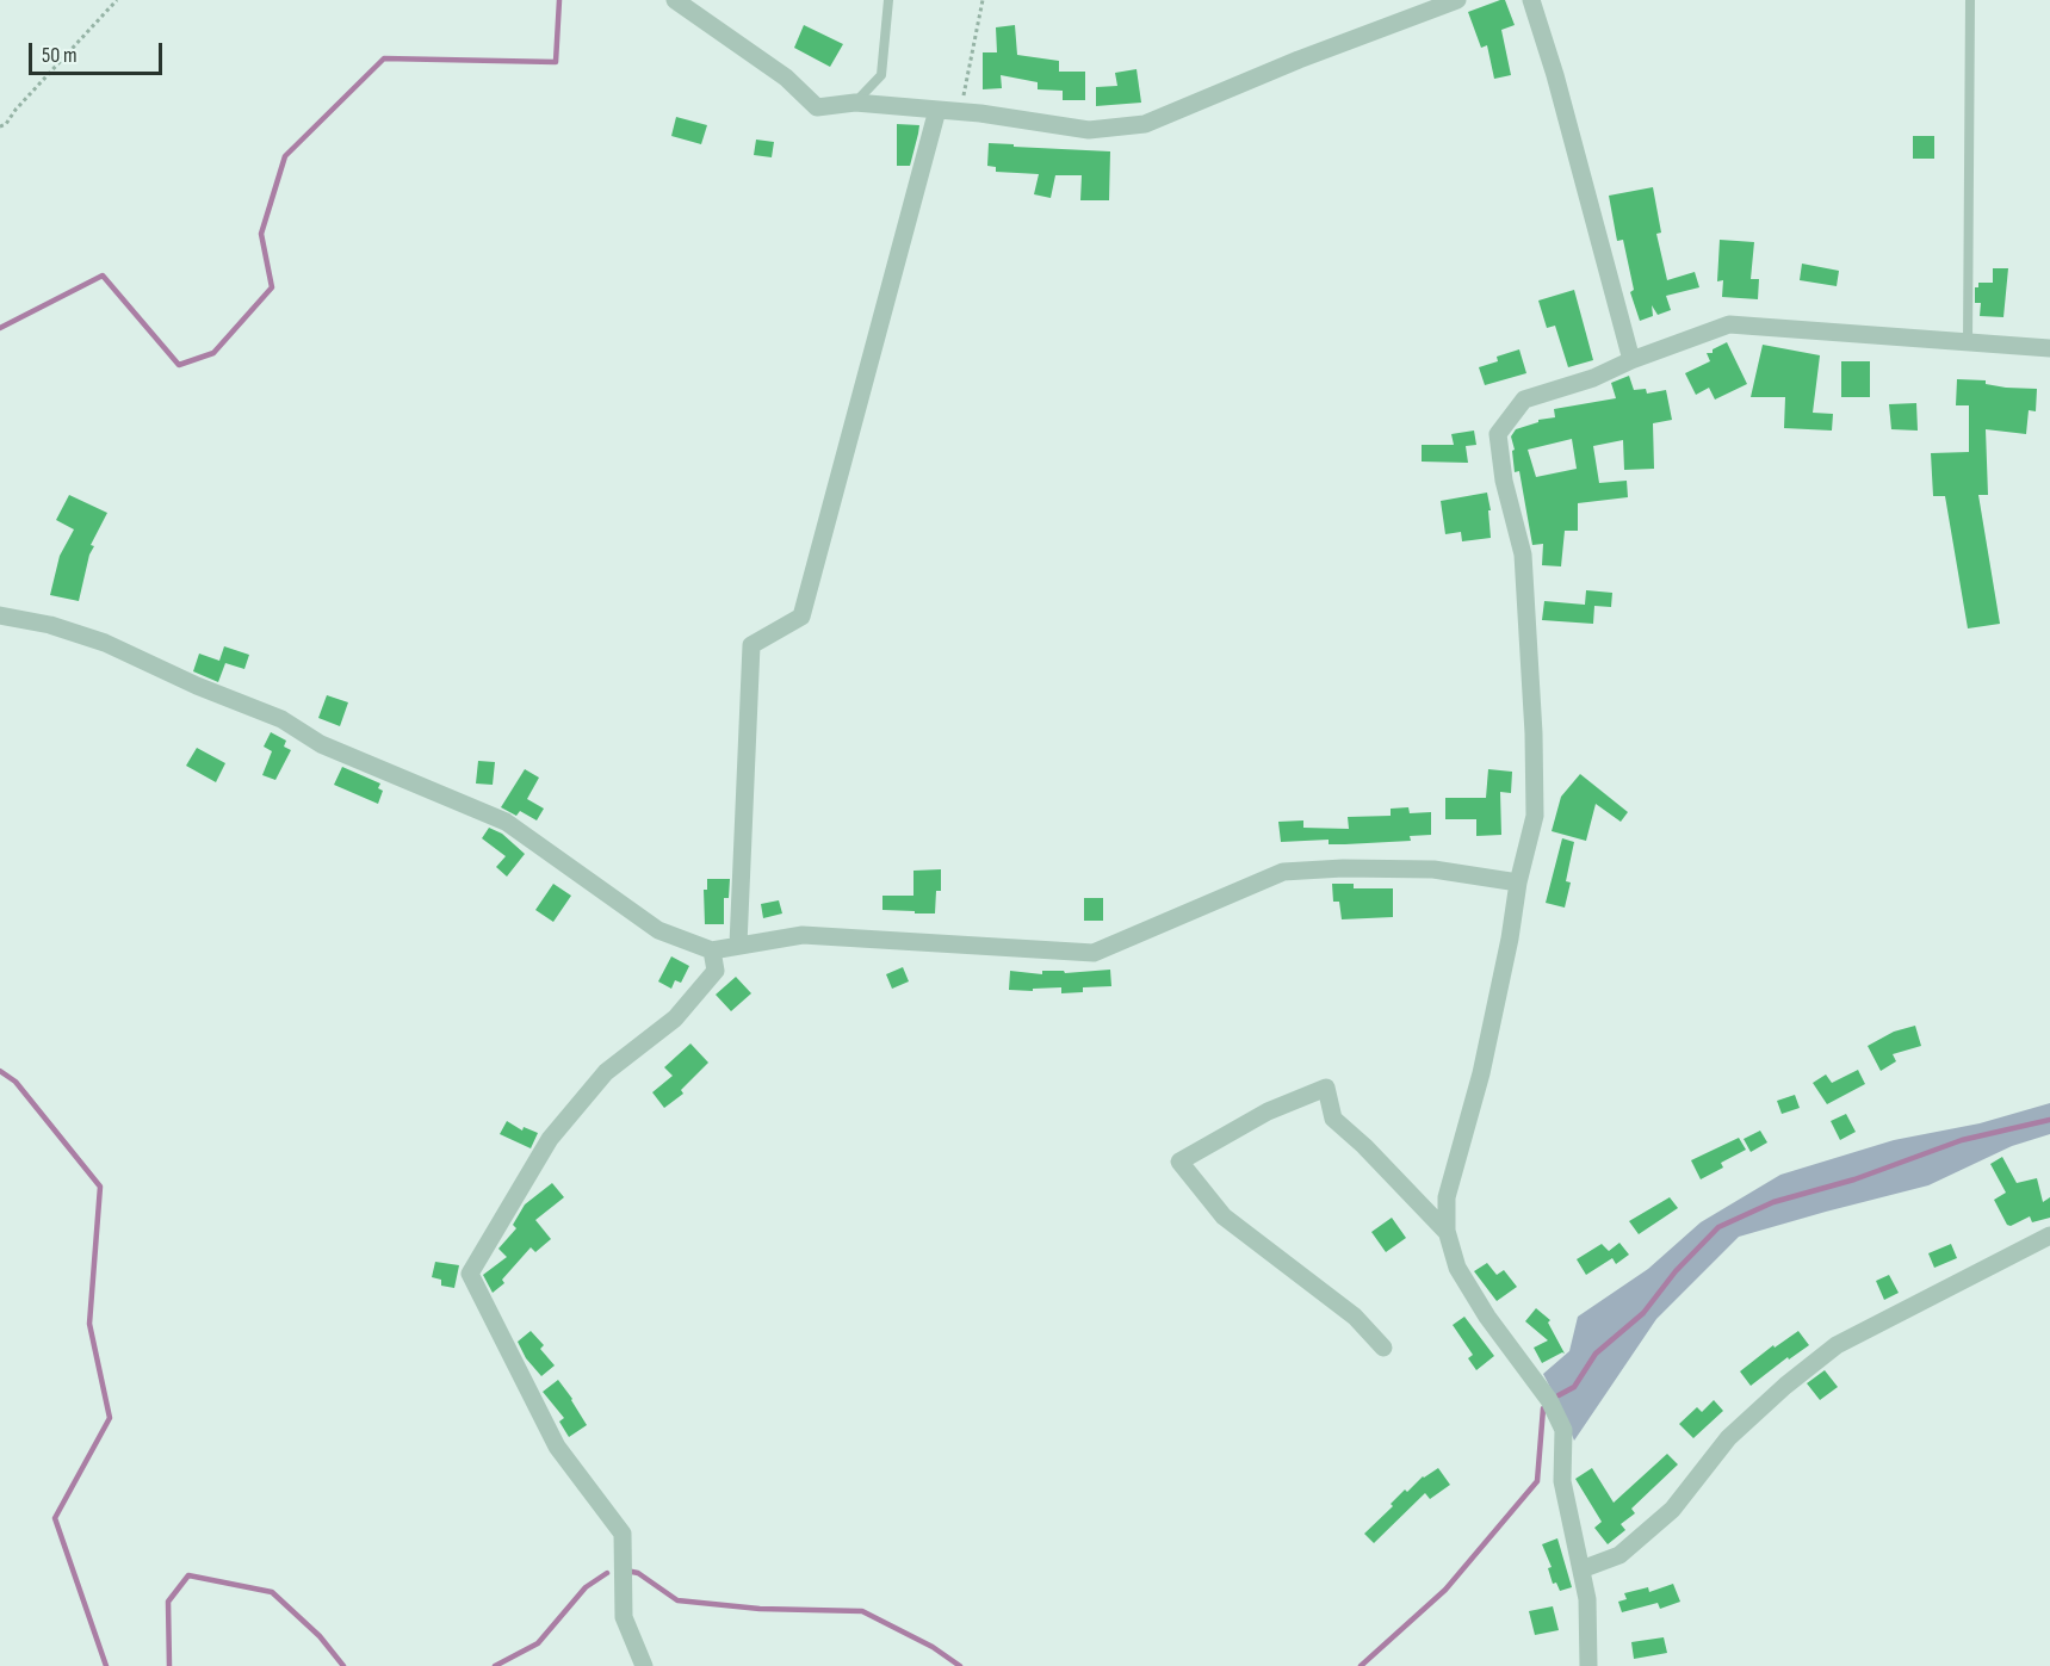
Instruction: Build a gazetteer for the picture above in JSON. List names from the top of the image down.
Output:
{
  "scale_bar": "50 m"
}
